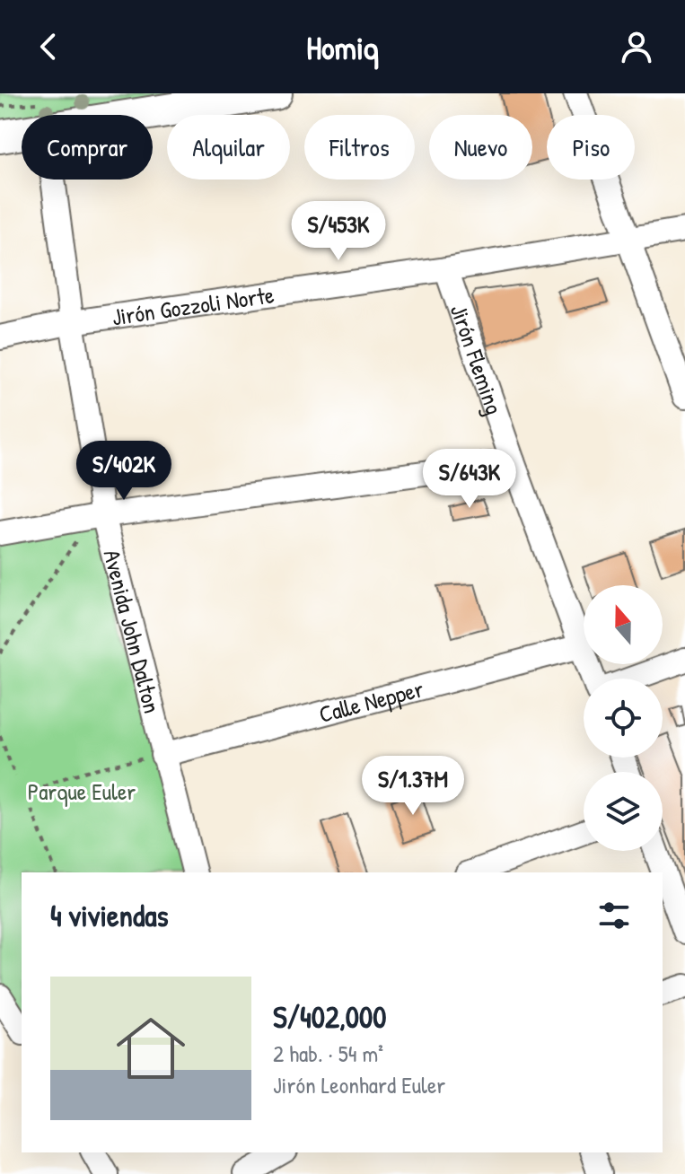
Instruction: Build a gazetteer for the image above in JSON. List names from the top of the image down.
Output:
{
  "streets": {
    "street": [
      "Jirón Gozzoli Norte",
      "Jirón Fleming",
      "Avenida John Dalton",
      "Calle Nepper"
    ]
  },
  "crossings": [
    ["Jirón Gozzoli Norte", "Jirón Fleming"],
    ["Jirón Gozzoli Norte", "Avenida John Dalton"],
    ["Jirón Fleming", "Calle Nepper"],
    ["Avenida John Dalton", "Calle Nepper"]
  ],
  "parks": ["Parque Euler"],
  "north": "top",
  "page": {
    "header": "Homiq",
    "chip": [
      "Comprar",
      "Alquilar",
      "Filtros",
      "Nuevo",
      "Piso"
    ],
    "price": [
      "S/453K",
      "S/402K",
      "S/643K",
      "S/1.37M"
    ],
    "heading": "4 viviendas",
    "list": [
      {
        "name": "S/402,000",
        "note": "2 hab. · 54 m² · Jirón Leonhard Euler"
      }
    ]
  }
}
